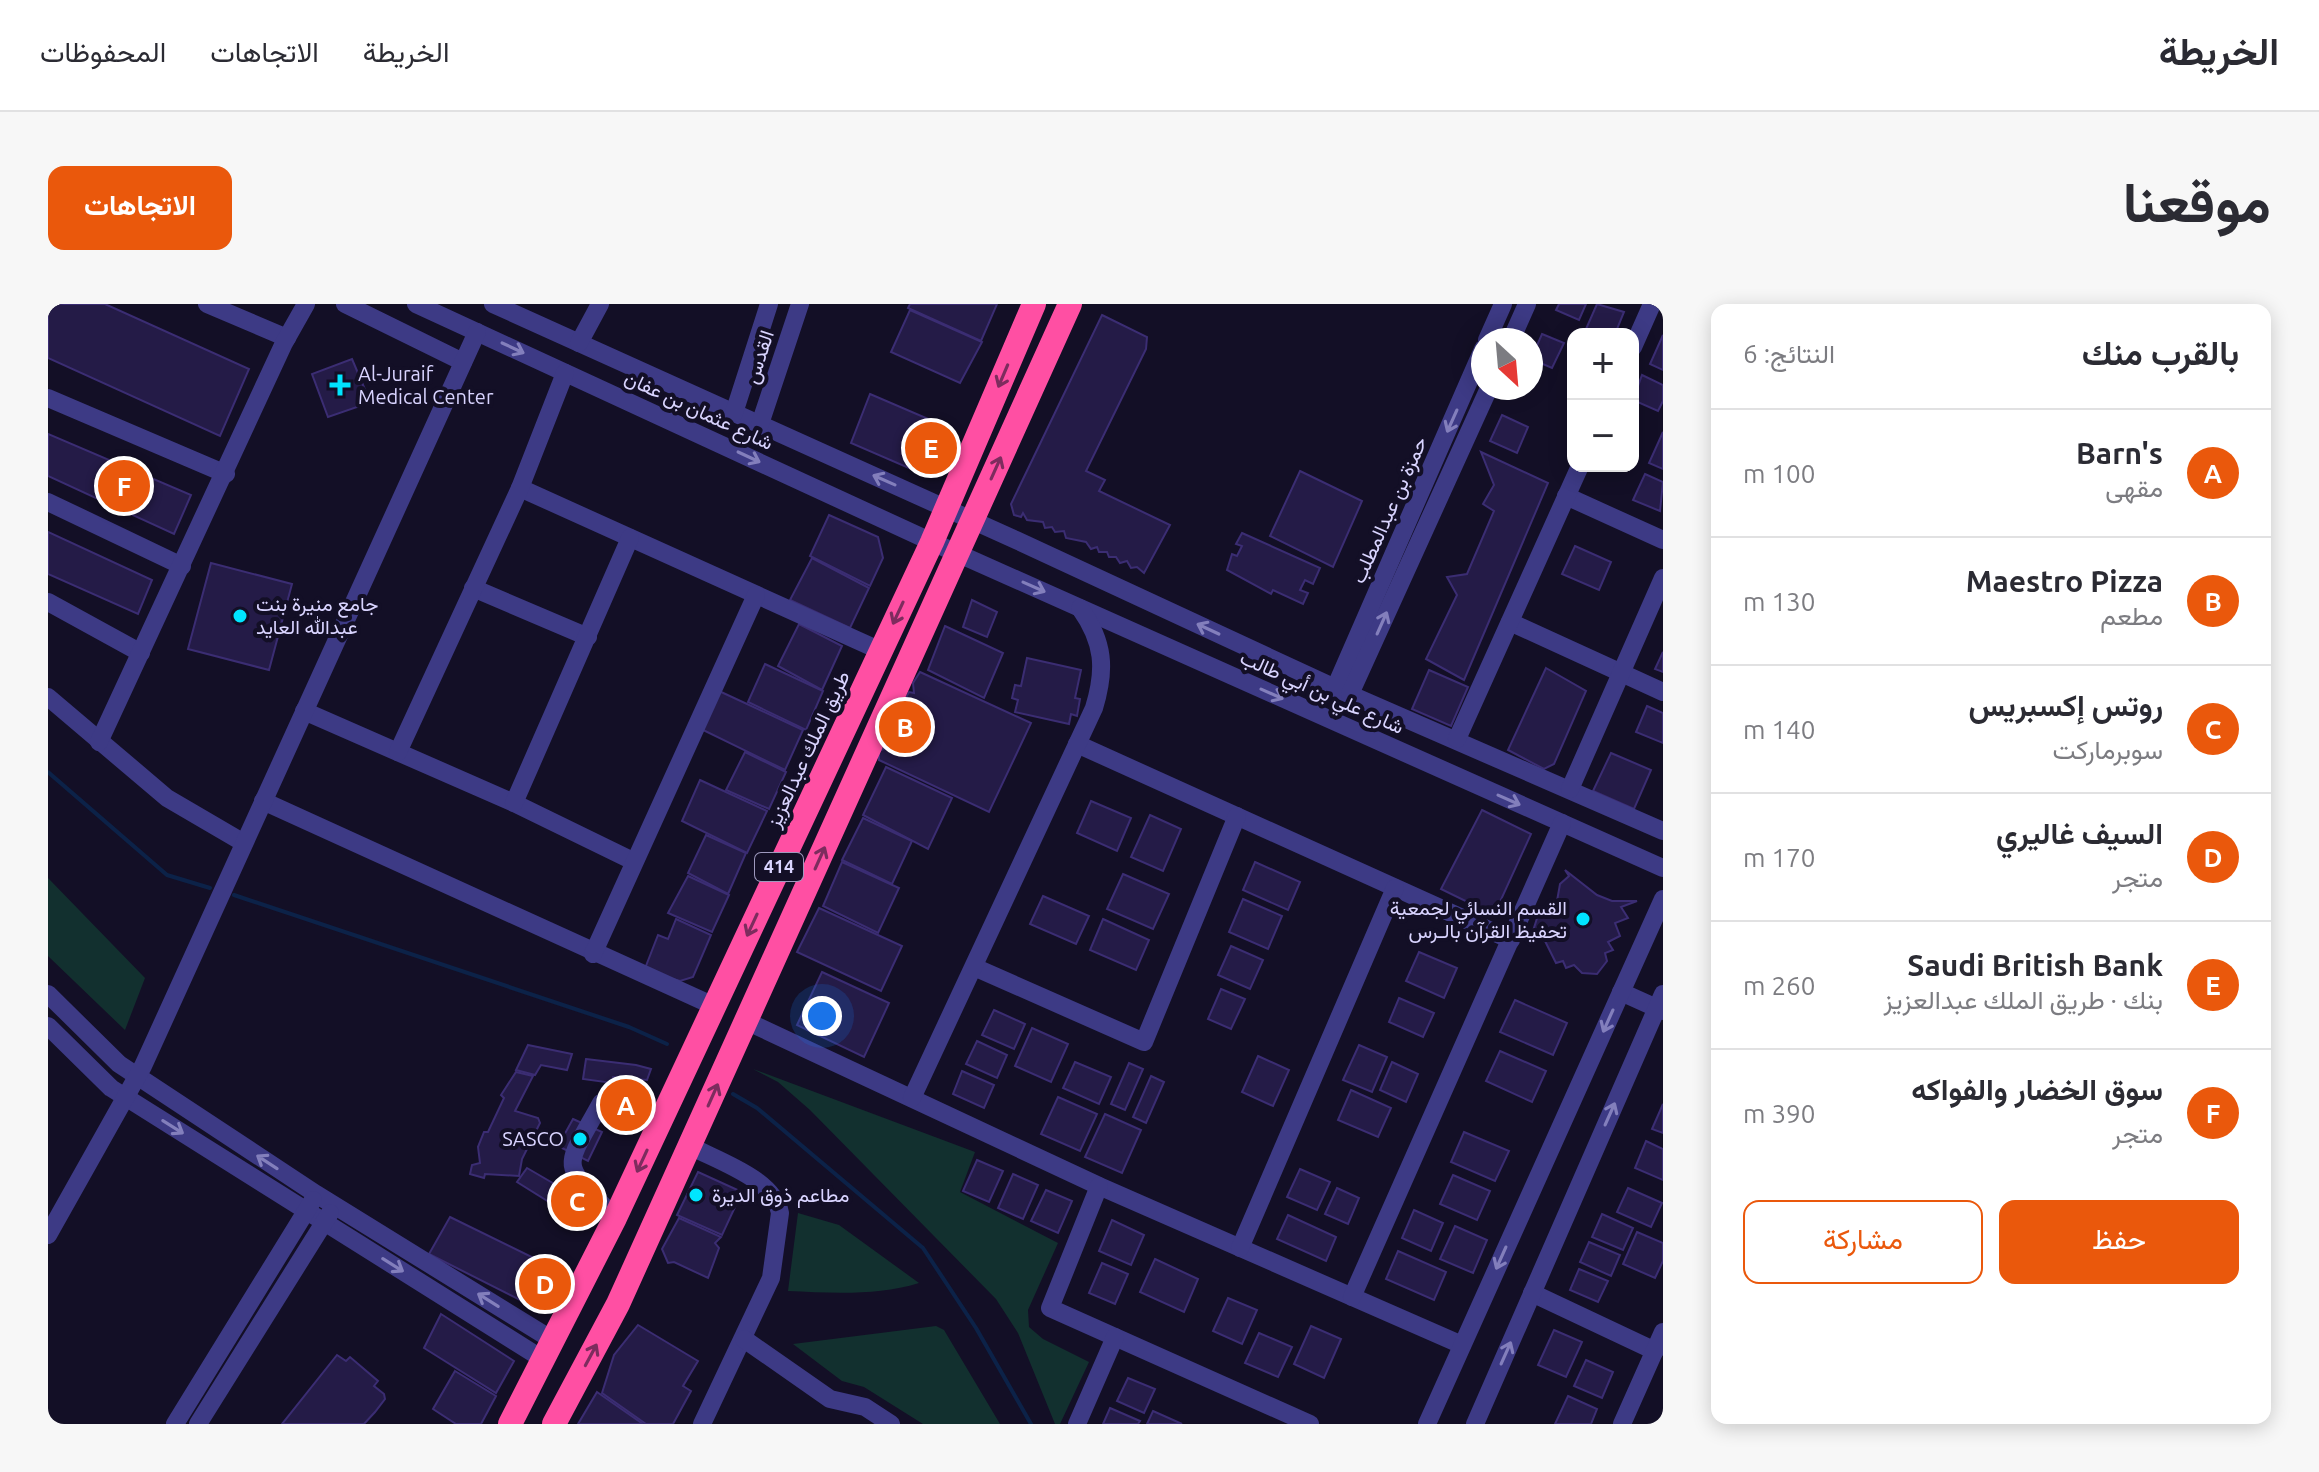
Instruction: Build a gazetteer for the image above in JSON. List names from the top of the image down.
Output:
{
  "streets": {
    "highway": ["طريق الملك عبدالعزيز", "414"],
    "street": [
      "القدس",
      "شارع عثمان بن عفان",
      "حمزة بن عبدالمطلب",
      "شارع علي بن أبي طالب"
    ]
  },
  "crossings": [
    ["القدس", "شارع عثمان بن عفان"],
    ["شارع عثمان بن عفان", "شارع علي بن أبي طالب"],
    ["شارع عثمان بن عفان", "طريق الملك عبدالعزيز"],
    ["شارع عثمان بن عفان", "414"],
    ["حمزة بن عبدالمطلب", "شارع علي بن أبي طالب"],
    ["شارع علي بن أبي طالب", "414"]
  ],
  "places": {
    "health": ["Al-Juraif Medical Center"],
    "other": [
      "جامع منيرة بنت عبدالله العايد",
      "القسم النسائي لجمعية تحفيظ القرآن بالـرس",
      "SASCO",
      "مطاعم ذوق الديرة"
    ]
  },
  "north": "bottom right",
  "page": {
    "header": "الخريطة",
    "nav": ["الخريطة", "الاتجاهات", "المحفوظات"],
    "title": "موقعنا",
    "buttons": [
      "الاتجاهات",
      ["حفظ", "مشاركة"]
    ],
    "heading": ["بالقرب منك", "النتائج: 6"],
    "map_buttons": ["+", "−"],
    "list": [
      {
        "mark": "A",
        "name": "Barn's",
        "note": "مقهى",
        "value": "100 m"
      },
      {
        "mark": "B",
        "name": "Maestro Pizza",
        "note": "مطعم",
        "value": "130 m"
      },
      {
        "mark": "C",
        "name": "روتس إكسبريس",
        "note": "سوبرماركت",
        "value": "140 m"
      },
      {
        "mark": "D",
        "name": "السيف غاليري",
        "note": "متجر",
        "value": "170 m"
      },
      {
        "mark": "E",
        "name": "Saudi British Bank",
        "note": "بنك · طريق الملك عبدالعزيز",
        "value": "260 m"
      },
      {
        "mark": "F",
        "name": "سوق الخضار والفواكه",
        "note": "متجر",
        "value": "390 m"
      }
    ],
    "pins": [
      "E",
      "F",
      "B",
      "A",
      "C",
      "D"
    ]
  }
}
